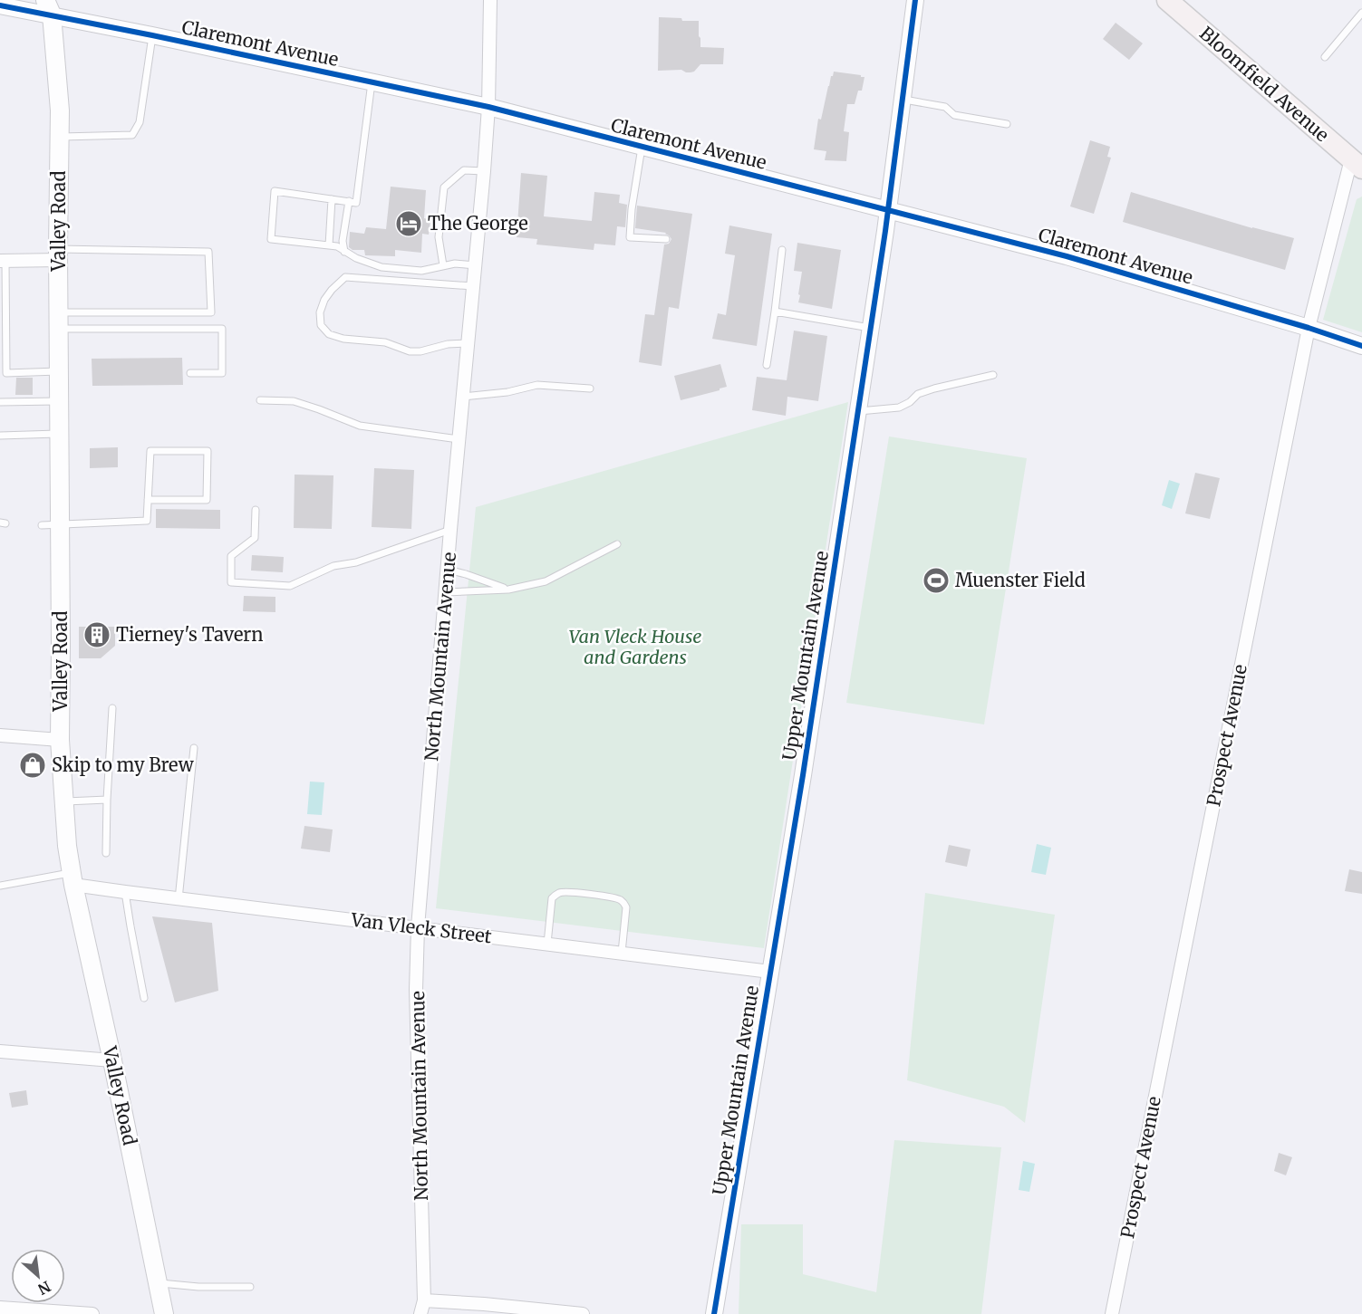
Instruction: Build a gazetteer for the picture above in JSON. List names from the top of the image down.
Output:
{
  "streets": {
    "main road": ["Bloomfield Avenue", "Valley Road"],
    "street": [
      "Claremont Avenue",
      "Upper Mountain Avenue",
      "North Mountain Avenue",
      "Prospect Avenue",
      "Van Vleck Street"
    ]
  },
  "crossings": [
    ["Claremont Avenue", "Valley Road"],
    ["Claremont Avenue", "Upper Mountain Avenue"],
    ["Claremont Avenue", "North Mountain Avenue"],
    ["Claremont Avenue", "Prospect Avenue"],
    ["Bloomfield Avenue", "Prospect Avenue"],
    ["Valley Road", "Van Vleck Street"],
    ["Upper Mountain Avenue", "Van Vleck Street"],
    ["North Mountain Avenue", "Van Vleck Street"]
  ],
  "parks": ["Van Vleck House and Gardens"],
  "places": {
    "hotel": ["The George"],
    "sports": ["Muenster Field"],
    "building": ["Tierney's Tavern"],
    "shop": ["Skip to my Brew"]
  },
  "north": "bottom right"
}
